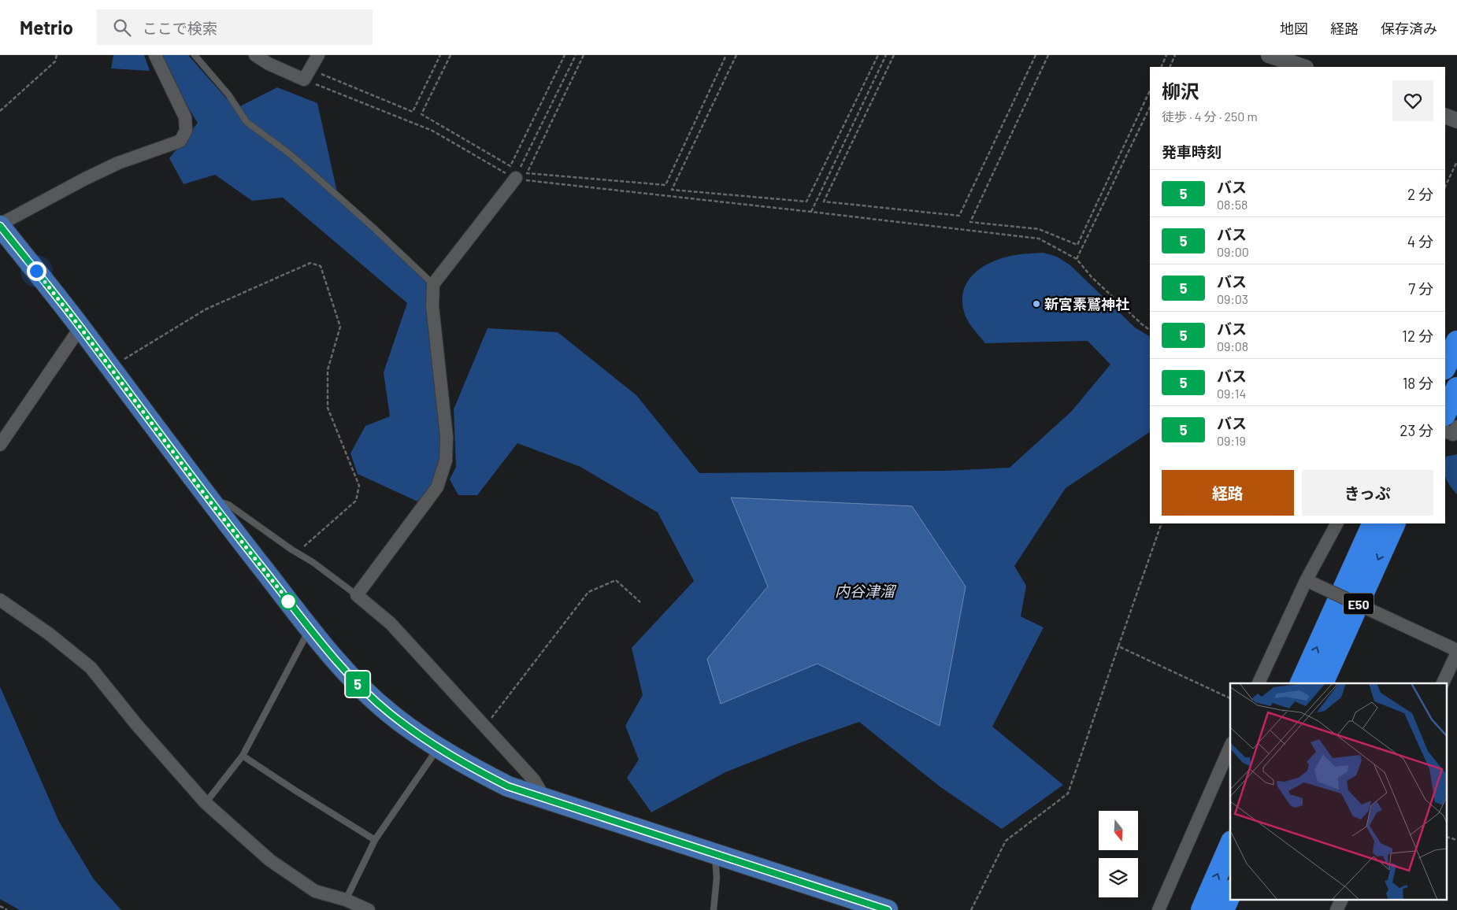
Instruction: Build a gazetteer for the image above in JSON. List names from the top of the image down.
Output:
{
  "streets": {
    "highway": ["E50"]
  },
  "water": ["内谷津溜"],
  "places": ["新宮素鷲神社"],
  "lines": ["bus line 5"],
  "north": "bottom",
  "page": {
    "header": "Metrio",
    "search": "ここで検索",
    "nav": ["地図", "経路", "保存済み"],
    "on_map": "5",
    "heading": [
      ["柳沢", "徒歩 · 4 分 · 250 m"],
      "発車時刻"
    ],
    "list": [
      {
        "mark": "5",
        "name": "バス",
        "note": "08:58",
        "value": "2 分"
      },
      {
        "mark": "5",
        "name": "バス",
        "note": "09:00",
        "value": "4 分"
      },
      {
        "mark": "5",
        "name": "バス",
        "note": "09:03",
        "value": "7 分"
      },
      {
        "mark": "5",
        "name": "バス",
        "note": "09:08",
        "value": "12 分"
      },
      {
        "mark": "5",
        "name": "バス",
        "note": "09:14",
        "value": "18 分"
      },
      {
        "mark": "5",
        "name": "バス",
        "note": "09:19",
        "value": "23 分"
      }
    ],
    "buttons": ["経路", "きっぷ"]
  }
}
